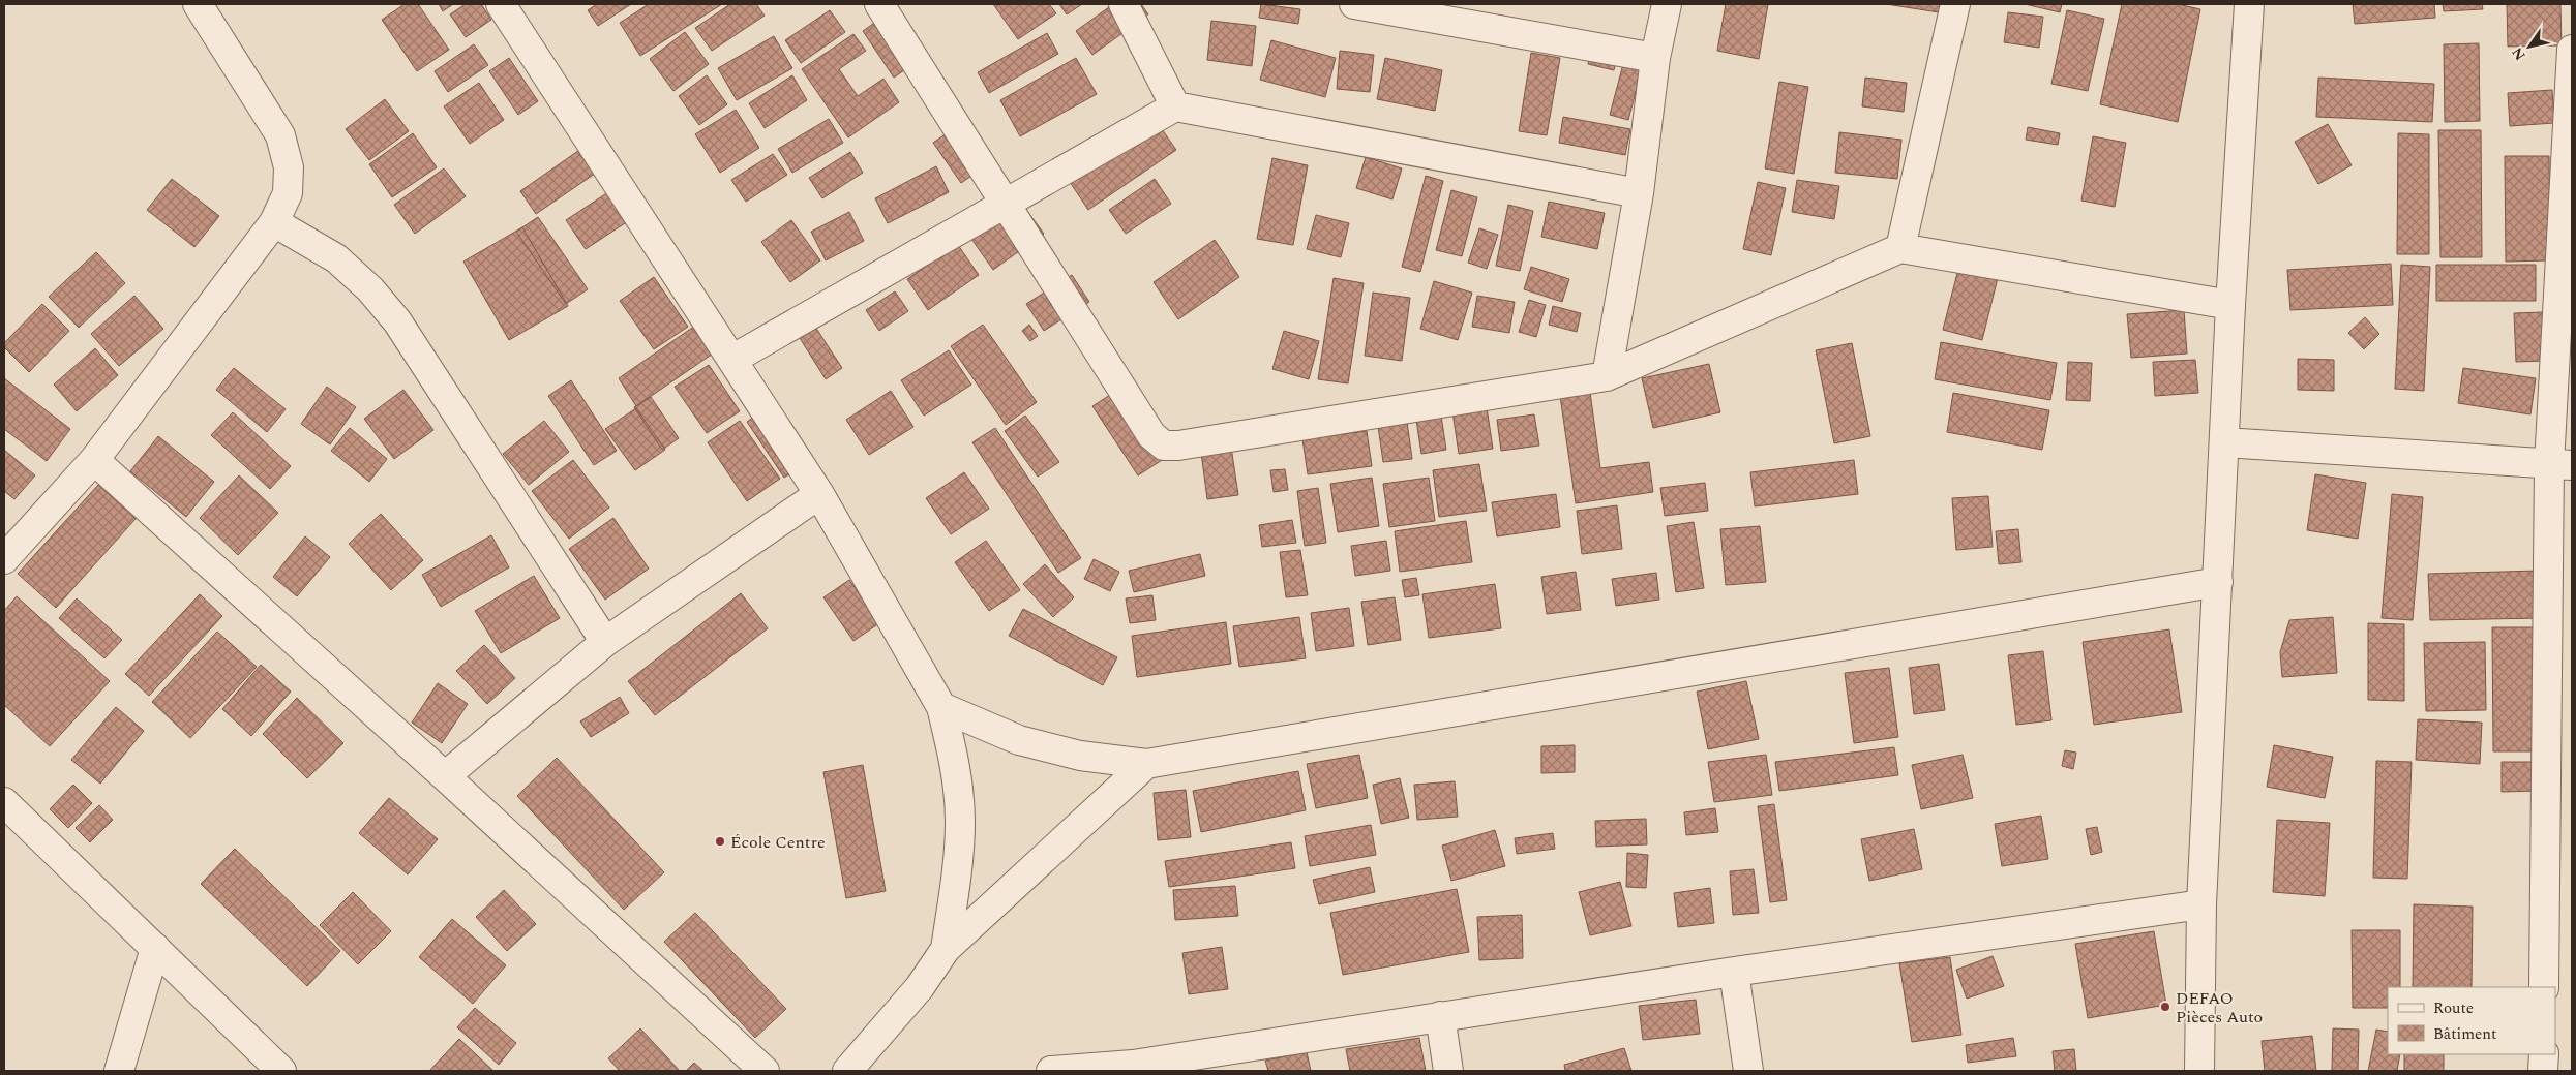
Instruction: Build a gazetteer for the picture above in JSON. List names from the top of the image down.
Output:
{
  "places": ["École Centre", "DEFAO Pièces Auto"],
  "legend": ["Route", "Bâtiment"],
  "north": "bottom left"
}
